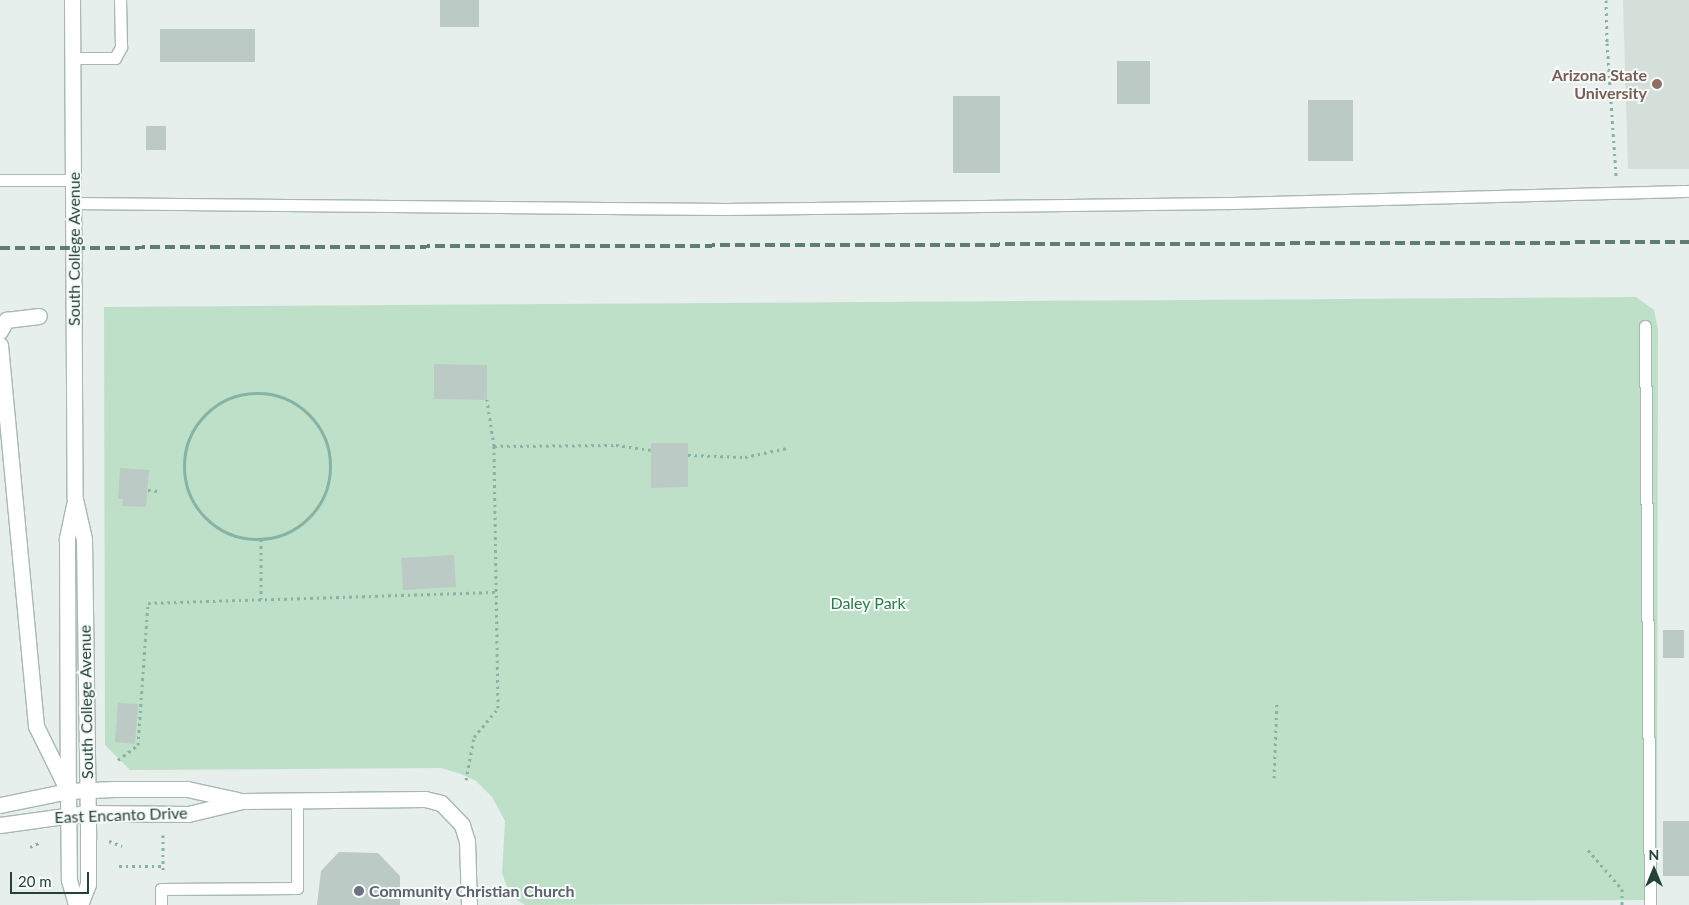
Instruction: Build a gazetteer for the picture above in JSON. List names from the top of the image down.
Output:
{
  "streets": {
    "street": ["South College Avenue", "East Encanto Drive"]
  },
  "crossings": [
    ["South College Avenue", "East Encanto Drive"]
  ],
  "parks": ["Daley Park"],
  "places": ["Arizona State University", "Community Christian Church"],
  "scale_bar": "20 m",
  "north": "top"
}
